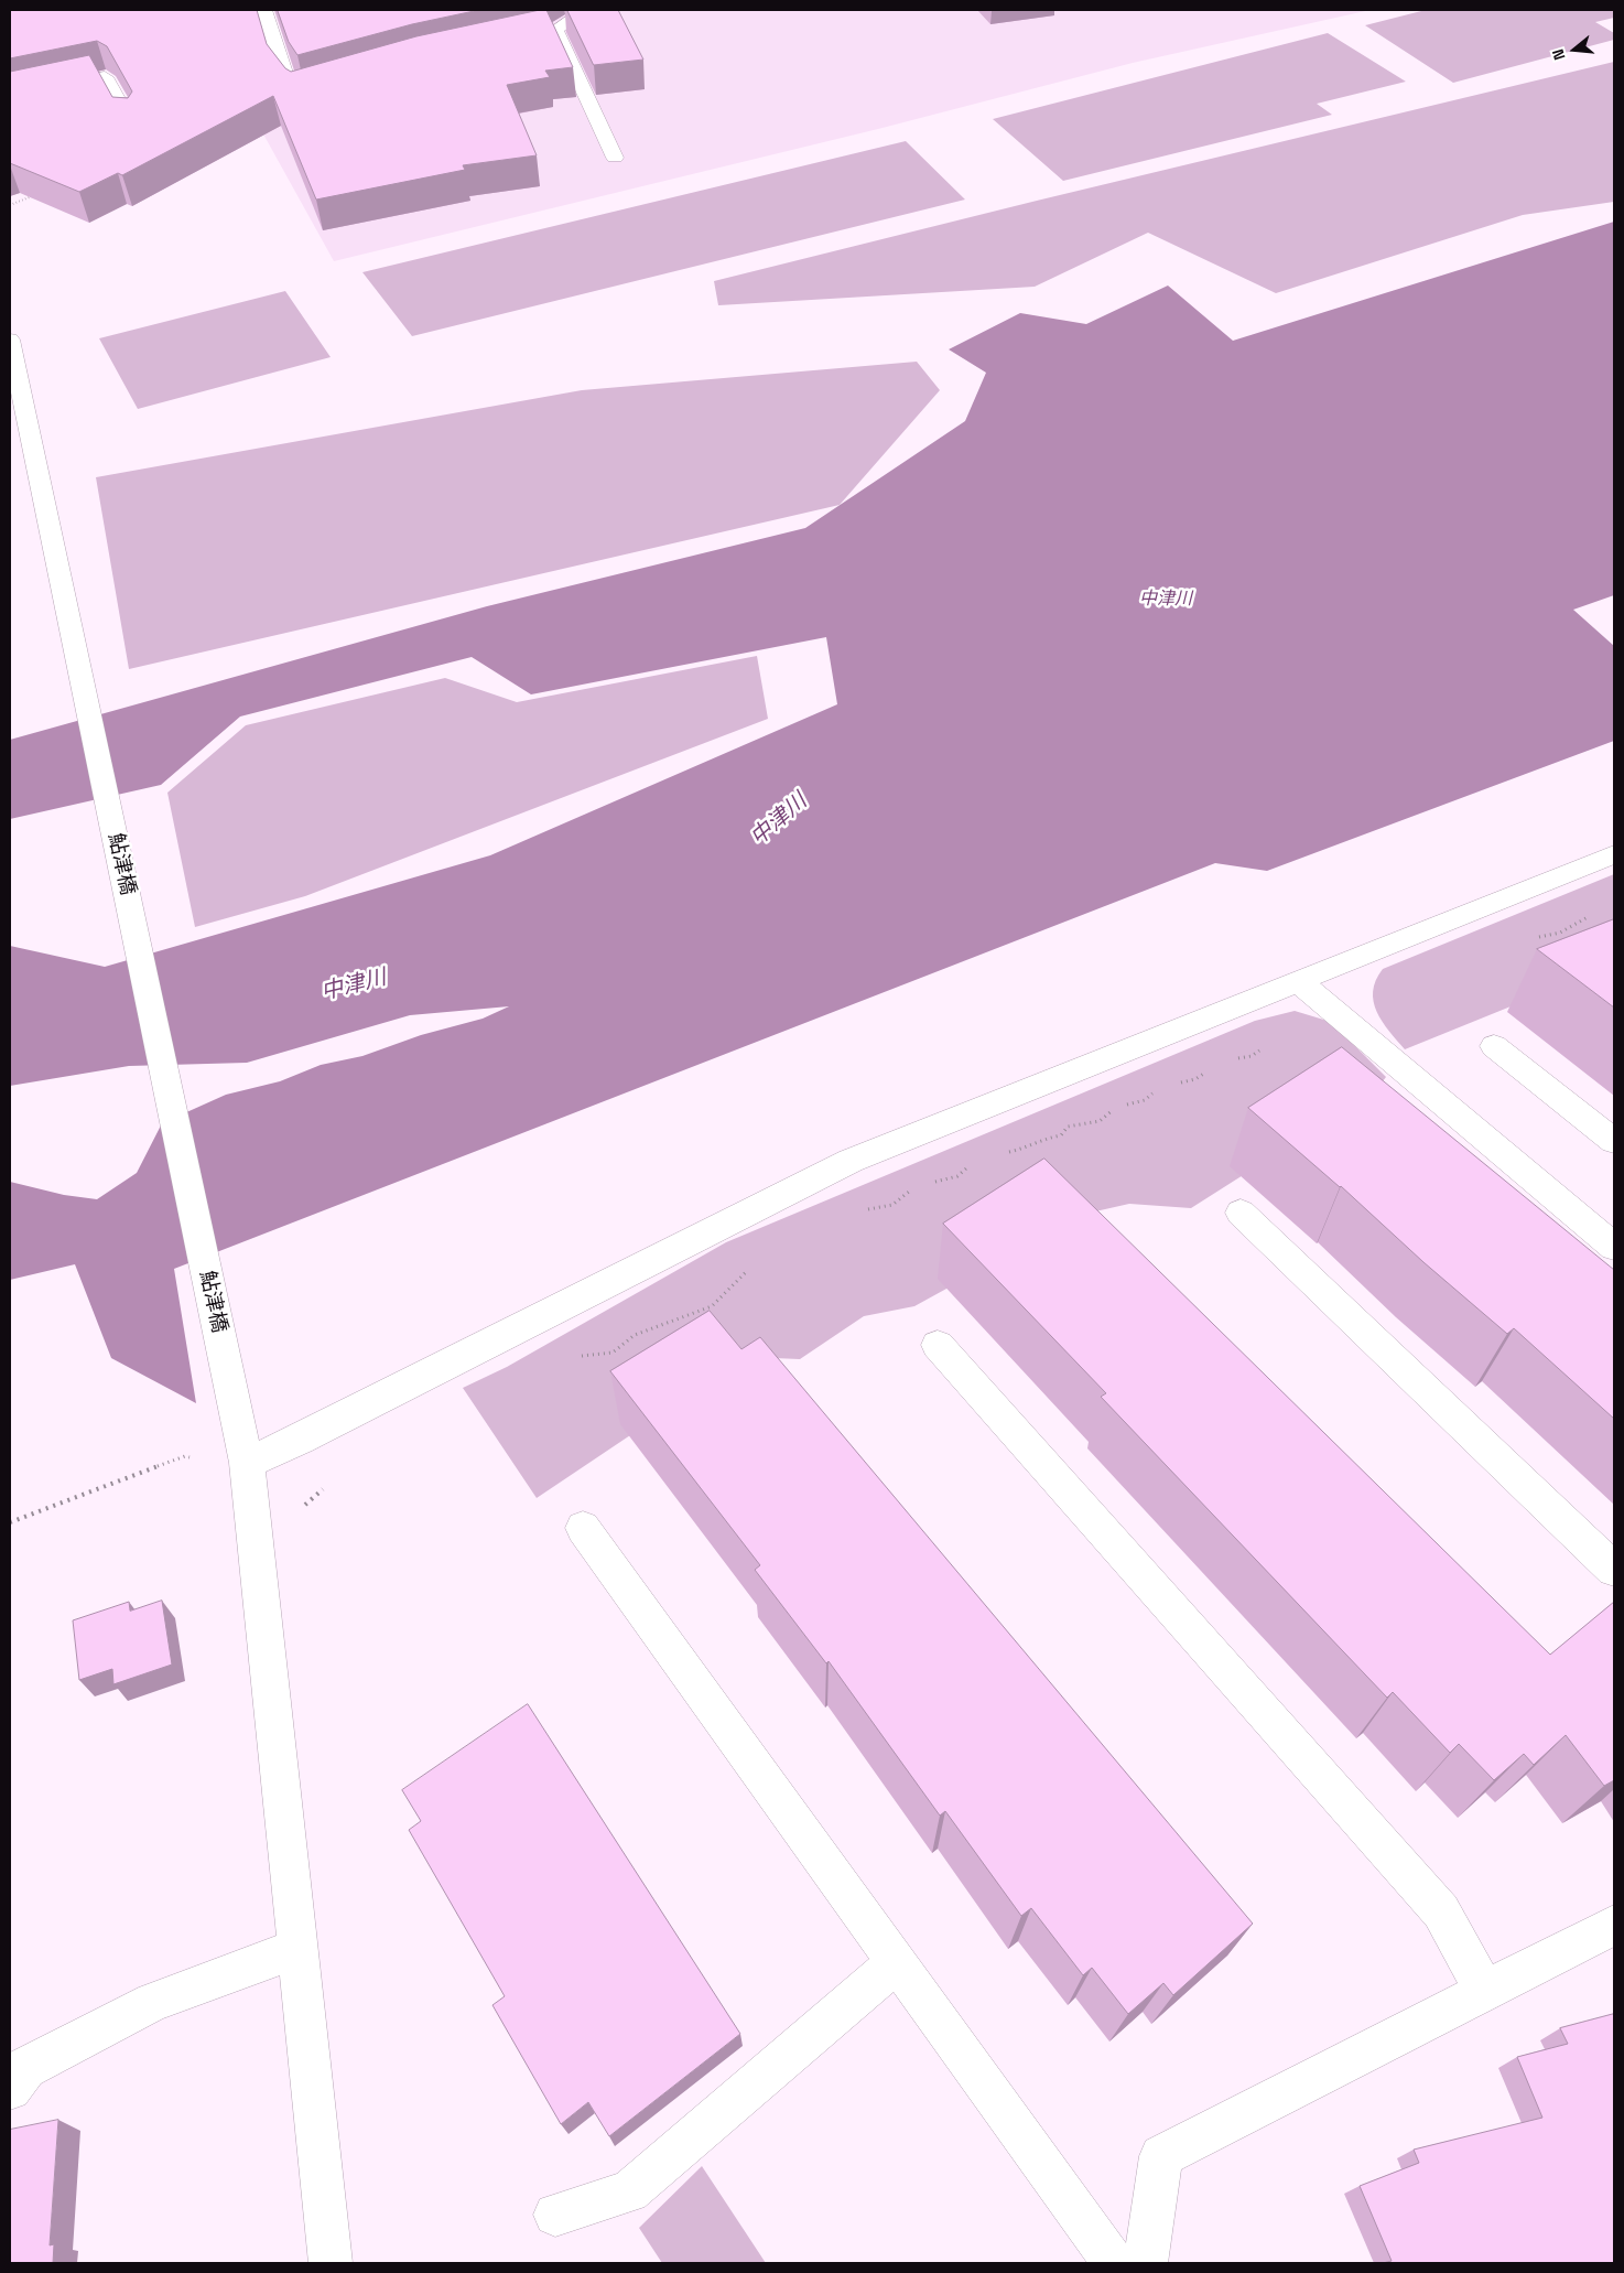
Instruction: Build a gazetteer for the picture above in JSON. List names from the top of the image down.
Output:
{
  "streets": {
    "street": ["鮎津橋"]
  },
  "water": ["中津川"],
  "north": "left"
}
